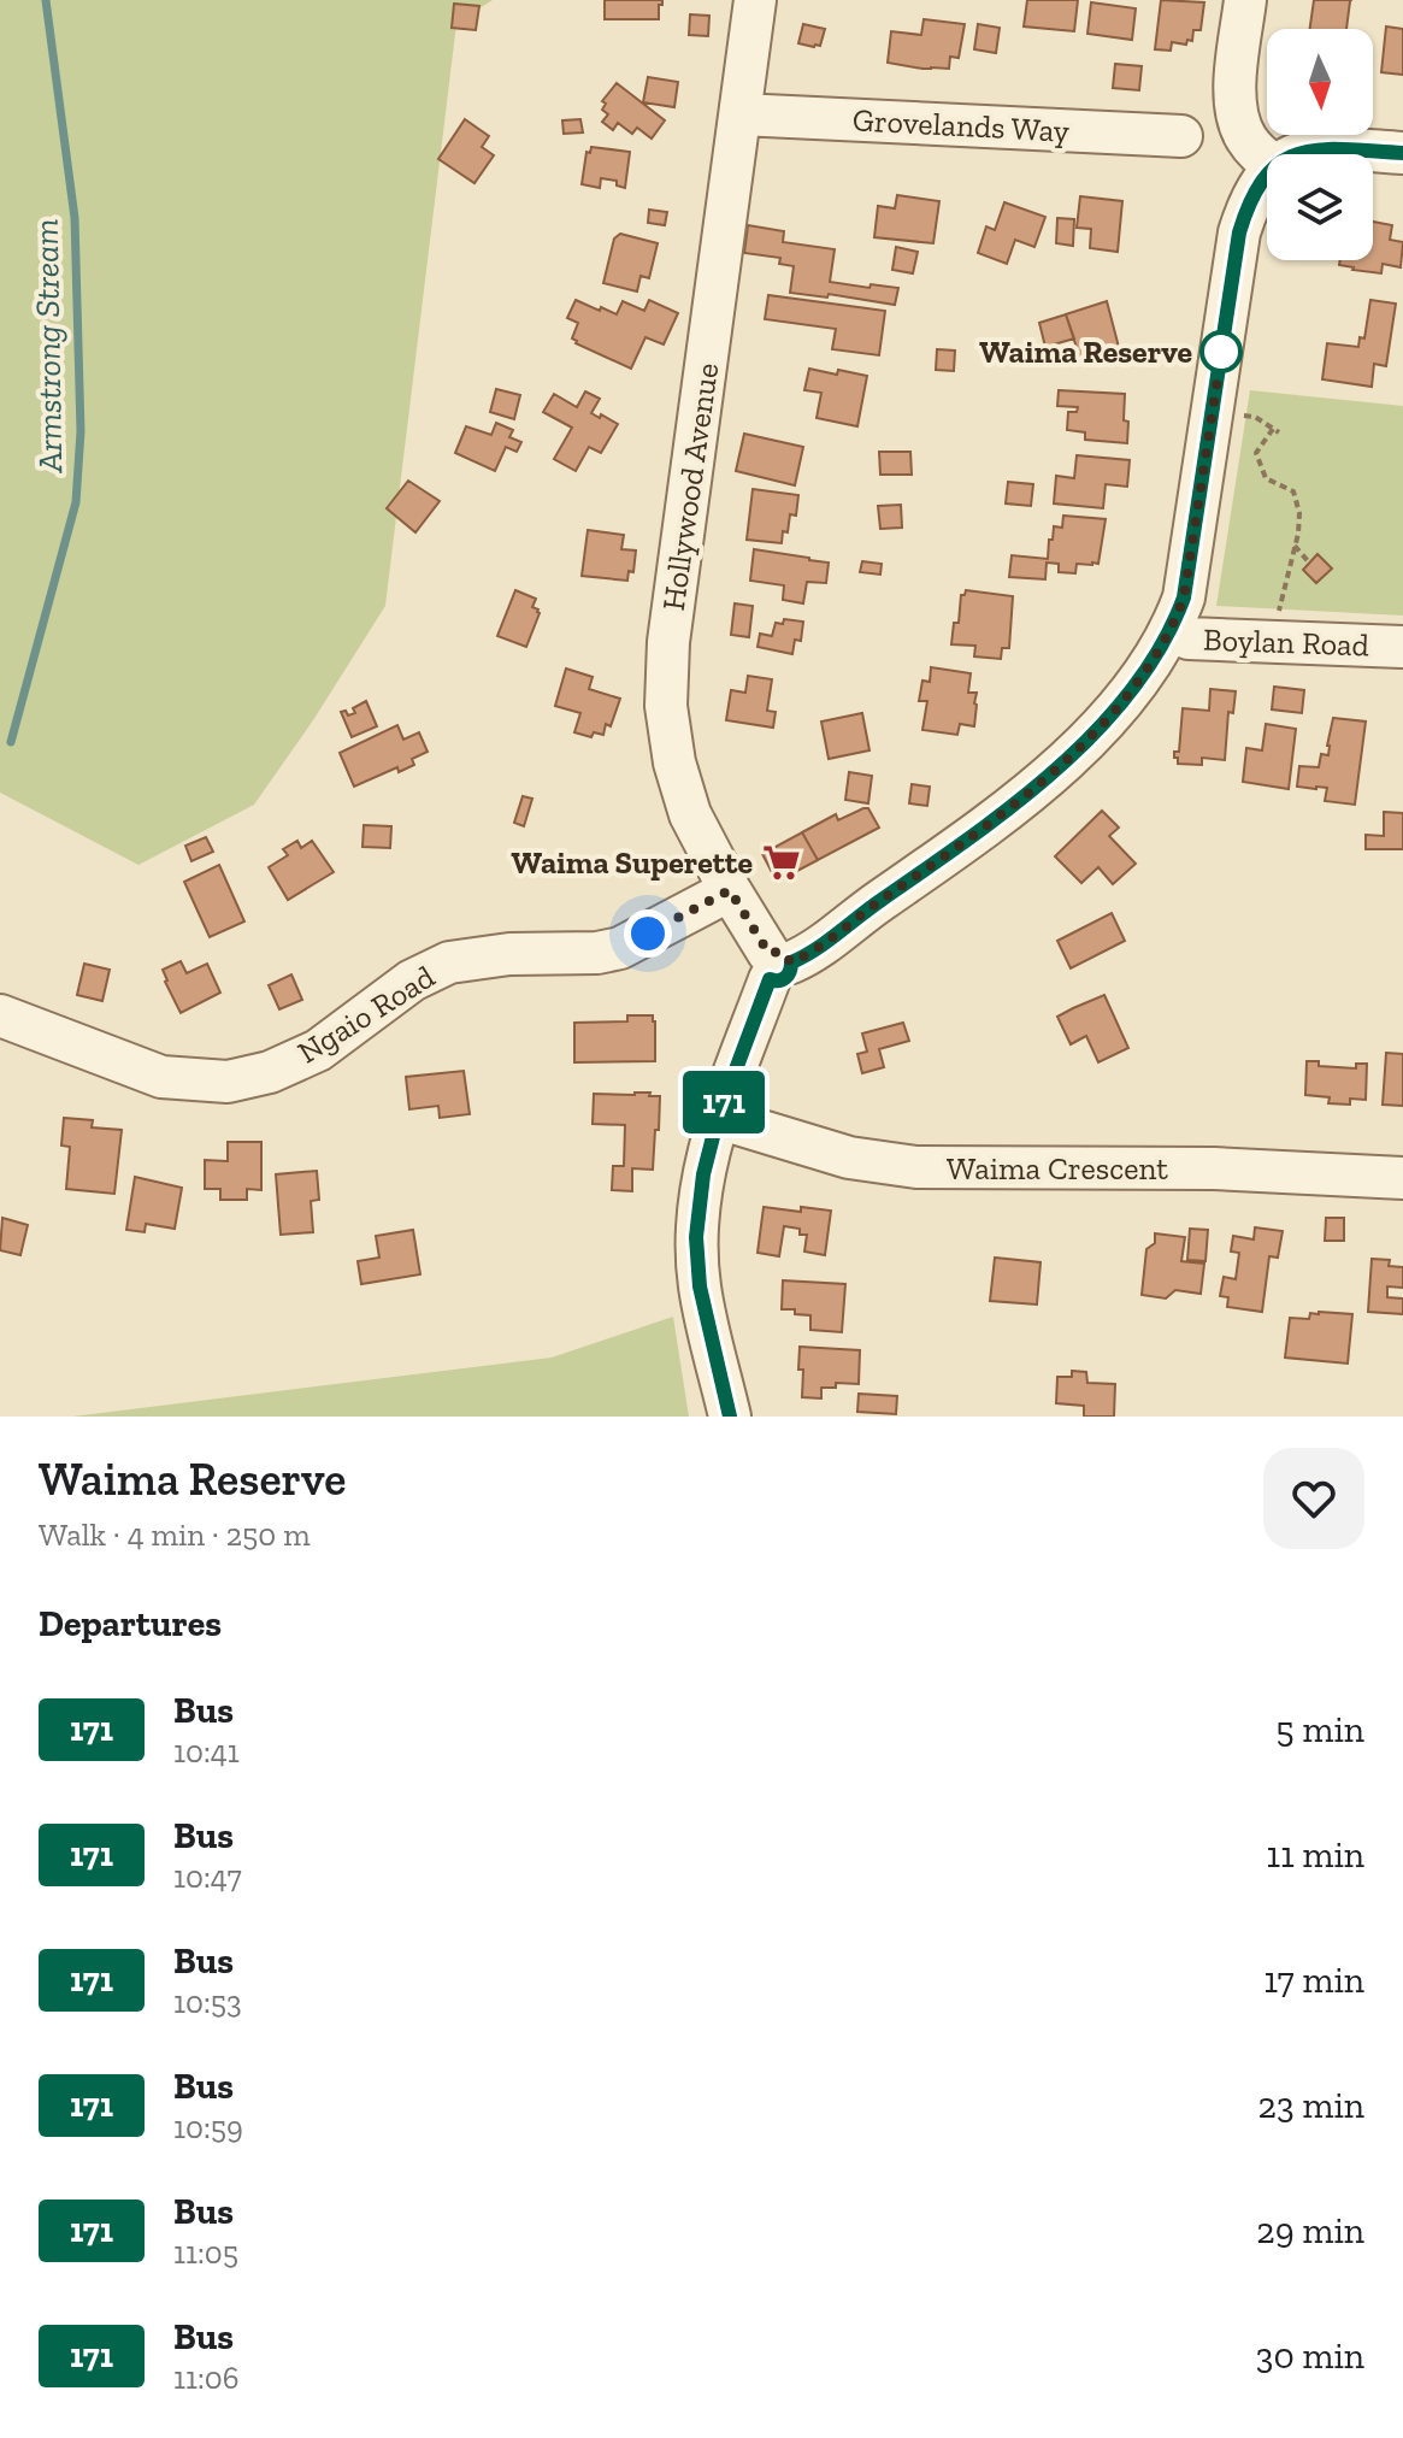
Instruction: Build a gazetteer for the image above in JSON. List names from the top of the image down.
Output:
{
  "streets": {
    "street": [
      "Grovelands Way",
      "Hollywood Avenue",
      "Boylan Road",
      "Ngaio Road",
      "Waima Crescent"
    ]
  },
  "crossings": [
    ["Grovelands Way", "Hollywood Avenue"],
    ["Hollywood Avenue", "Ngaio Road"]
  ],
  "water": ["Armstrong Stream"],
  "places": {
    "other": ["Waima Reserve"],
    "supermarket": ["Waima Superette"]
  },
  "lines": ["bus line 171"],
  "north": "bottom",
  "page": {
    "on_map": "171",
    "heading": [
      ["Waima Reserve", "Walk · 4 min · 250 m"],
      "Departures"
    ],
    "list": [
      {
        "mark": "171",
        "name": "Bus",
        "note": "10:41",
        "value": "5 min"
      },
      {
        "mark": "171",
        "name": "Bus",
        "note": "10:47",
        "value": "11 min"
      },
      {
        "mark": "171",
        "name": "Bus",
        "note": "10:53",
        "value": "17 min"
      },
      {
        "mark": "171",
        "name": "Bus",
        "note": "10:59",
        "value": "23 min"
      },
      {
        "mark": "171",
        "name": "Bus",
        "note": "11:05",
        "value": "29 min"
      },
      {
        "mark": "171",
        "name": "Bus",
        "note": "11:06",
        "value": "30 min"
      }
    ]
  }
}
